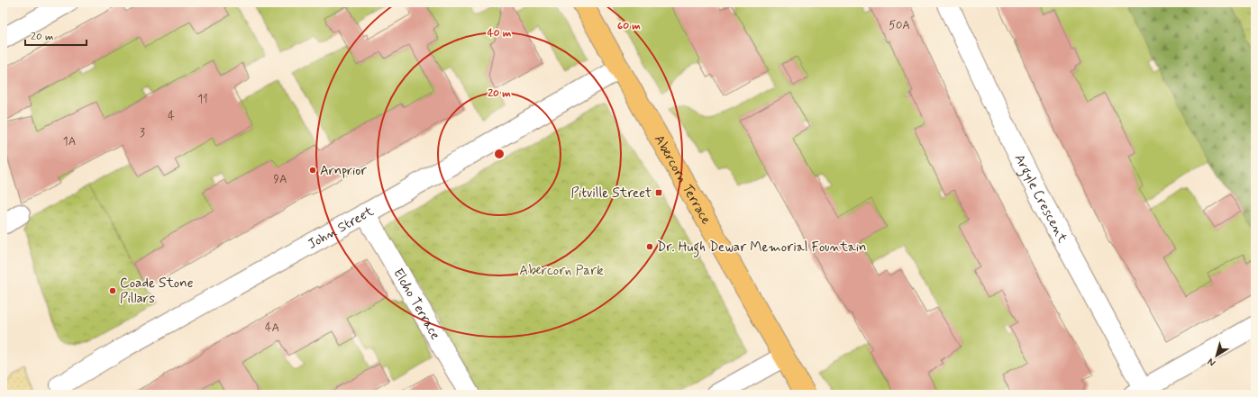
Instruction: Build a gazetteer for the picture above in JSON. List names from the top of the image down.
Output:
{
  "streets": {
    "main road": ["Abercorn Terrace"],
    "street": ["Argyle Crescent", "John Street", "Elcho Terrace"]
  },
  "crossings": [
    ["Abercorn Terrace", "John Street"],
    ["John Street", "Elcho Terrace"]
  ],
  "parks": ["Abercorn Park"],
  "places": {
    "other": ["Arnprior", "Dr. Hugh Dewar Memorial Fountain", "Coade Stone Pillars"],
    "transit": ["Pitville Street"]
  },
  "house_numbers": [
    "50A",
    "11",
    "4",
    "3",
    "1A",
    "9A",
    "4A"
  ],
  "scale_bar": "20 m",
  "north": "bottom left",
  "rings": ["60 m", "40 m", "20 m"]
}
